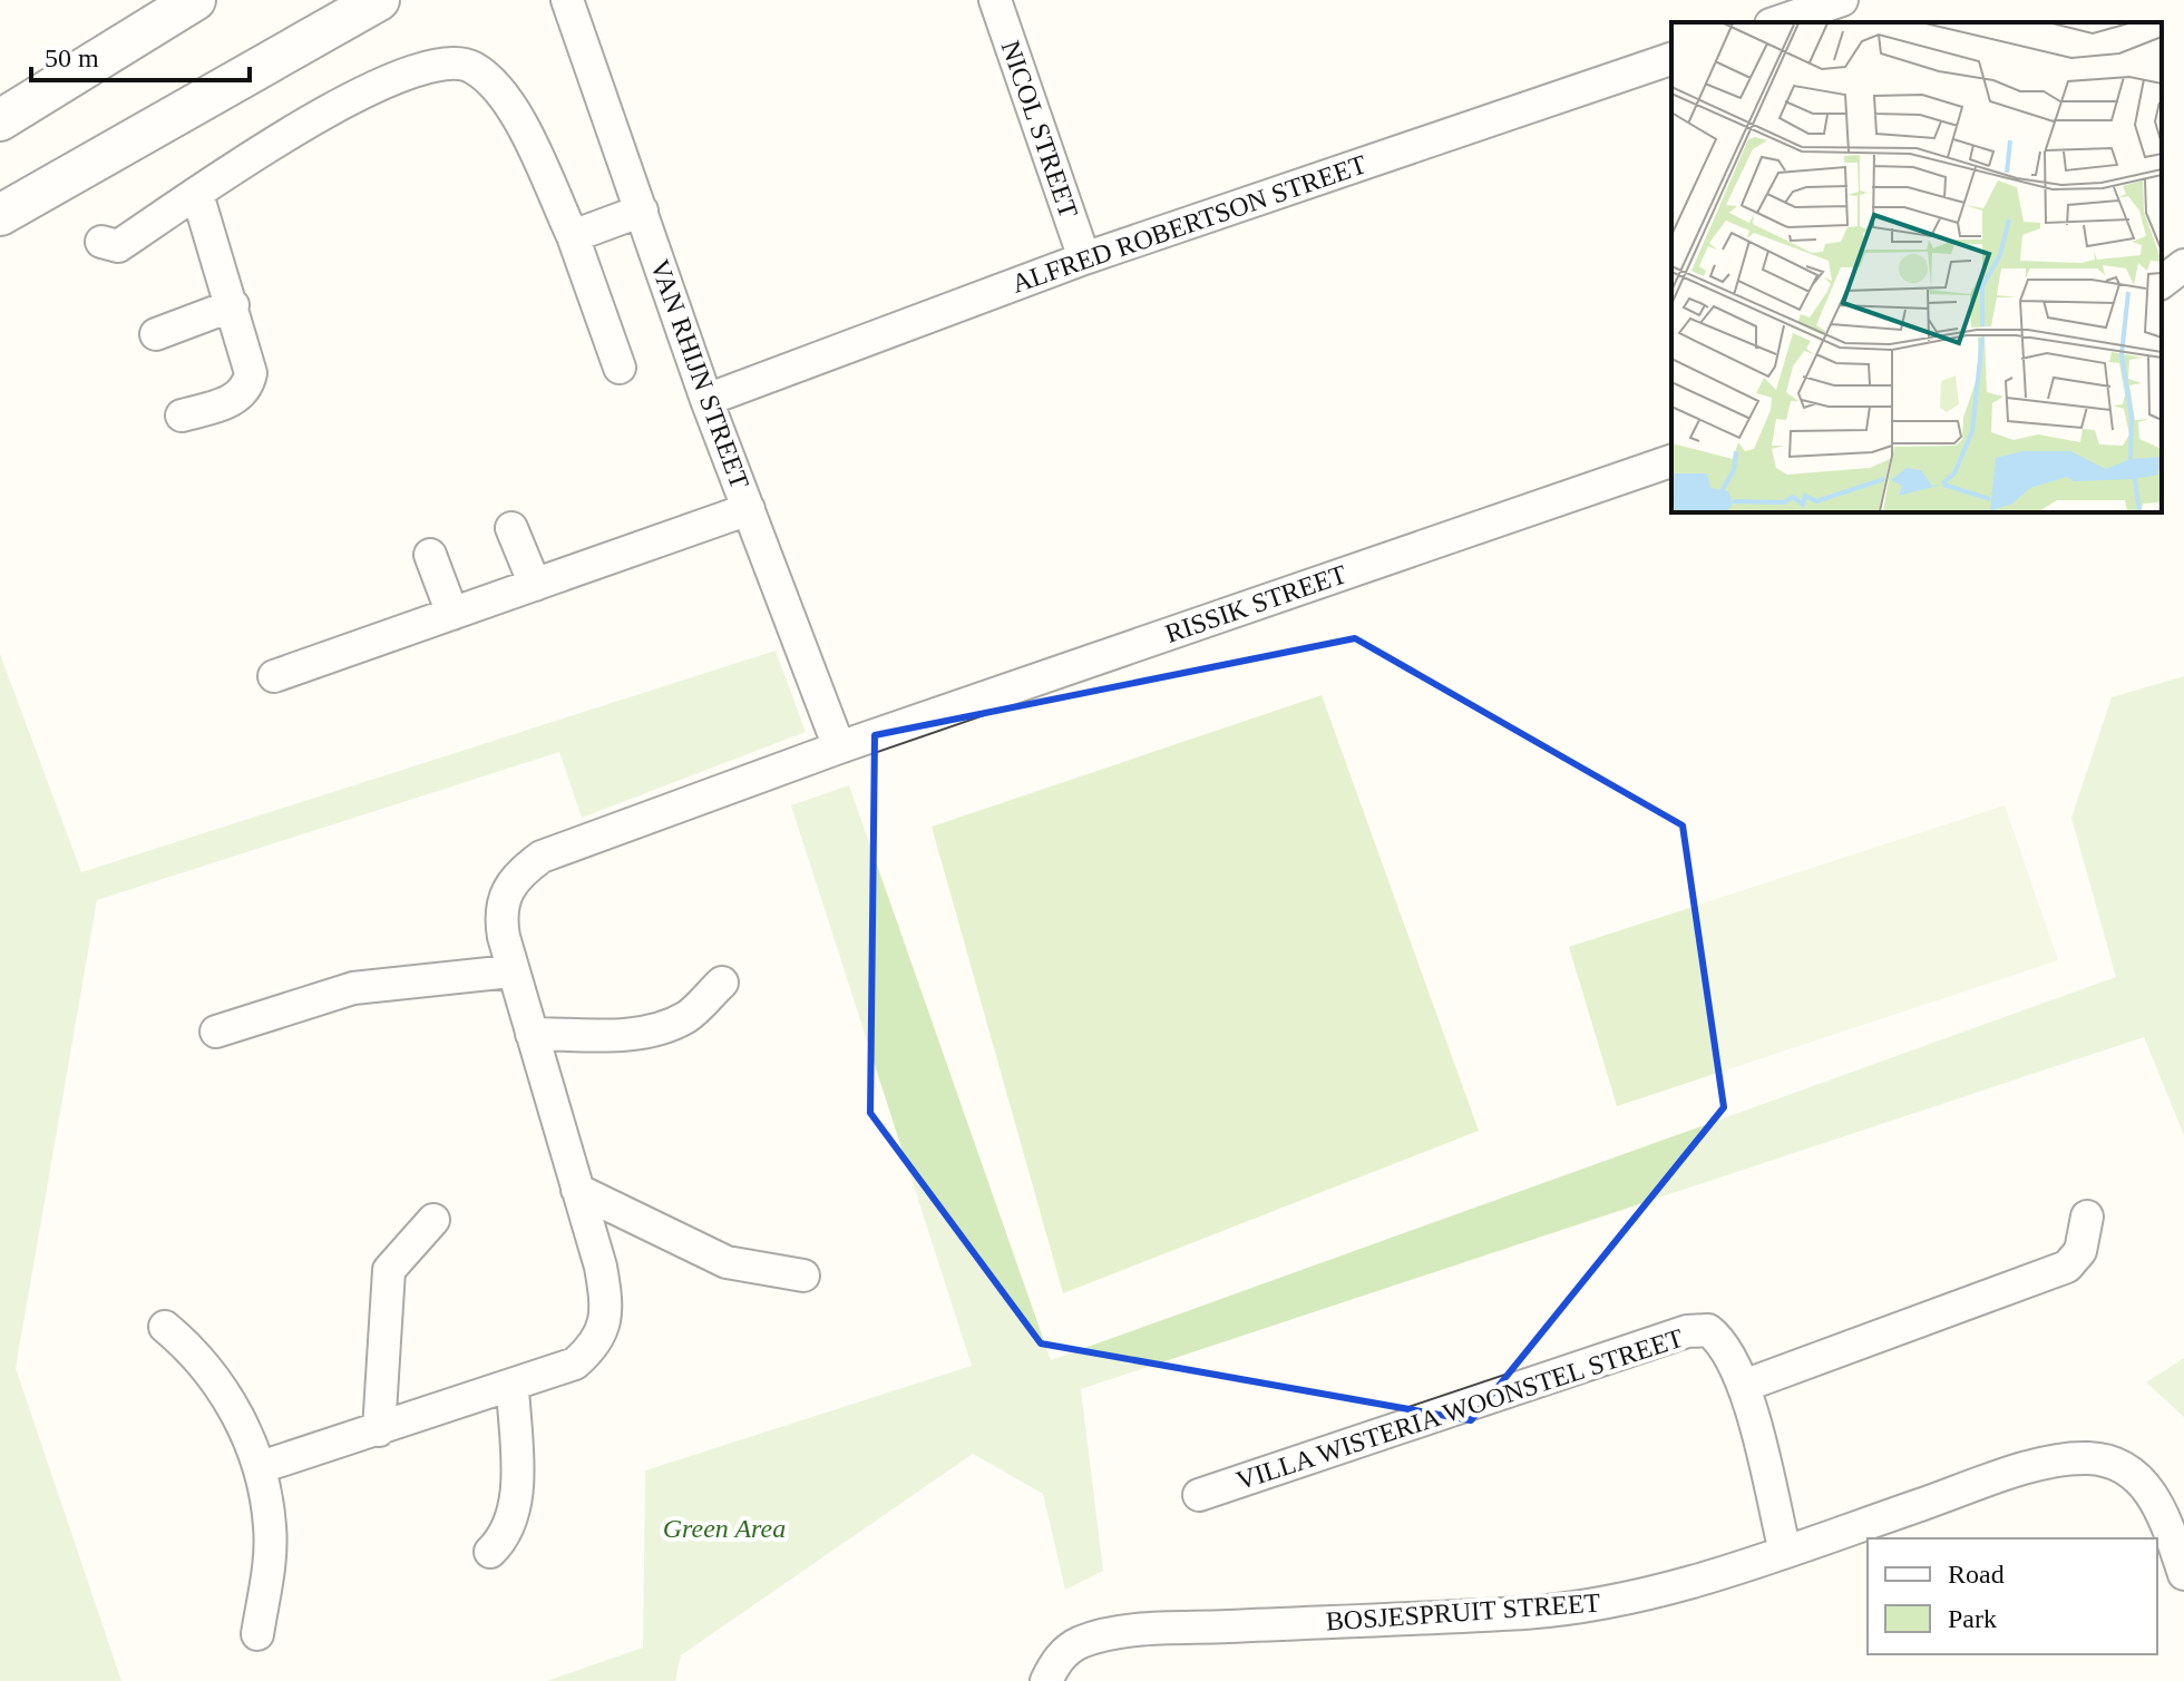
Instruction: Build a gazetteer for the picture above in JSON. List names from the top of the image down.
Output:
{
  "streets": {
    "street": [
      "NICOL STREET",
      "ALFRED ROBERTSON STREET",
      "VAN RHIJN STREET",
      "RISSIK STREET",
      "VILLA WISTERIA WOONSTEL STREET",
      "BOSJESPRUIT STREET"
    ]
  },
  "crossings": [
    ["NICOL STREET", "ALFRED ROBERTSON STREET"],
    ["ALFRED ROBERTSON STREET", "VAN RHIJN STREET"],
    ["VAN RHIJN STREET", "RISSIK STREET"],
    ["VILLA WISTERIA WOONSTEL STREET", "BOSJESPRUIT STREET"]
  ],
  "parks": ["Green Area"],
  "legend": ["Road", "Park"],
  "scale_bar": "50 m"
}
